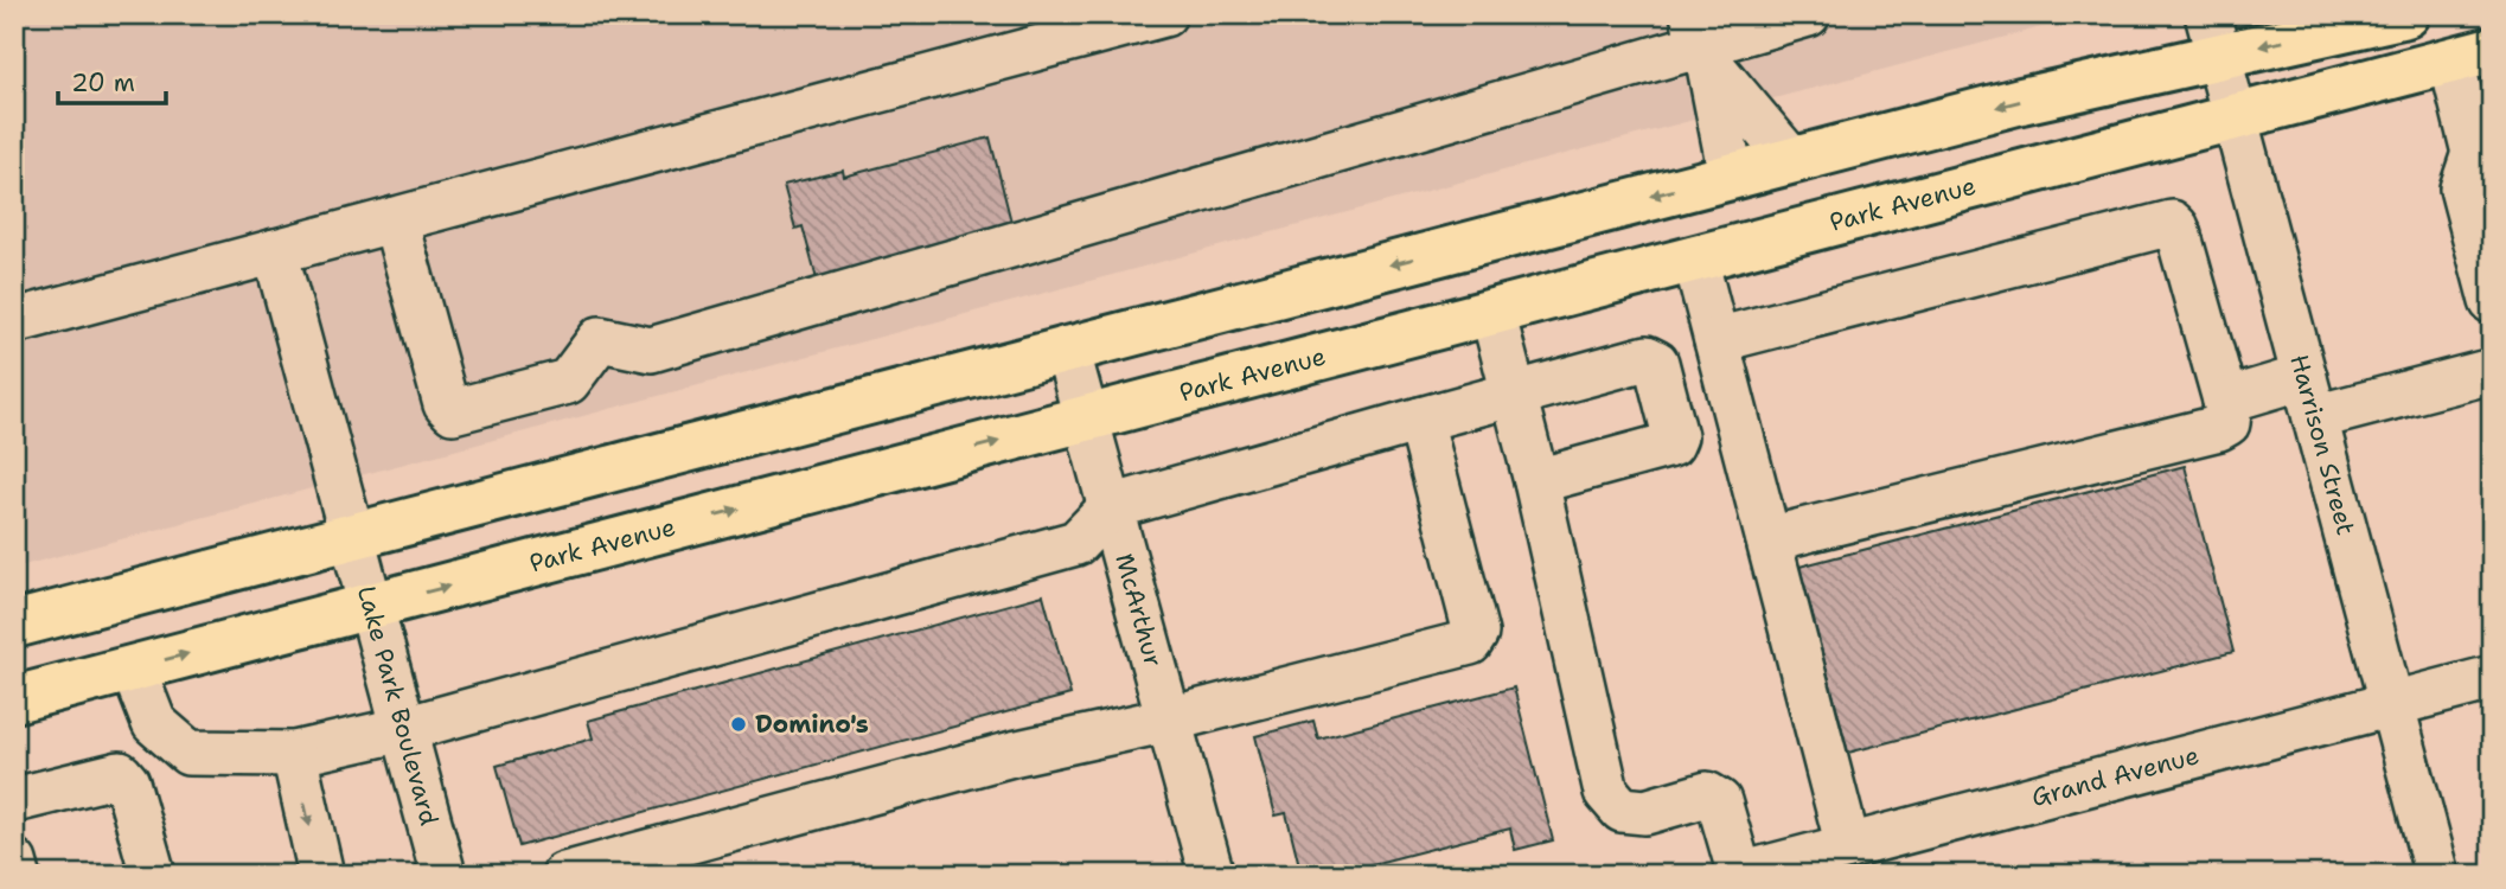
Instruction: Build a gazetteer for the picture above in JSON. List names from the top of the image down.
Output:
{
  "streets": {
    "main road": ["Park Avenue"],
    "street": [
      "Harrison Street",
      "McArthur",
      "Lake Park Boulevard",
      "Grand Avenue"
    ]
  },
  "crossings": [
    ["Park Avenue", "Harrison Street"],
    ["Park Avenue", "McArthur"],
    ["Park Avenue", "Lake Park Boulevard"],
    ["Harrison Street", "Grand Avenue"]
  ],
  "places": ["Domino's"],
  "scale_bar": "20 m"
}
